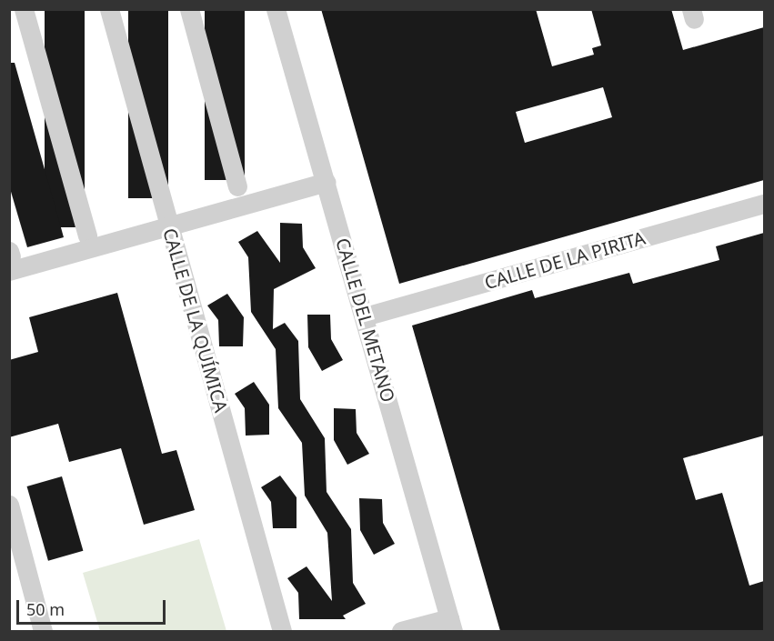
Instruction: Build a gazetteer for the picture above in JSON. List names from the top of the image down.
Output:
{
  "streets": {
    "street": ["CALLE DE LA PIRITA", "CALLE DE LA QUÍMICA", "CALLE DEL METANO"]
  },
  "crossings": [
    ["CALLE DE LA PIRITA", "CALLE DEL METANO"]
  ],
  "scale_bar": "50 m"
}
